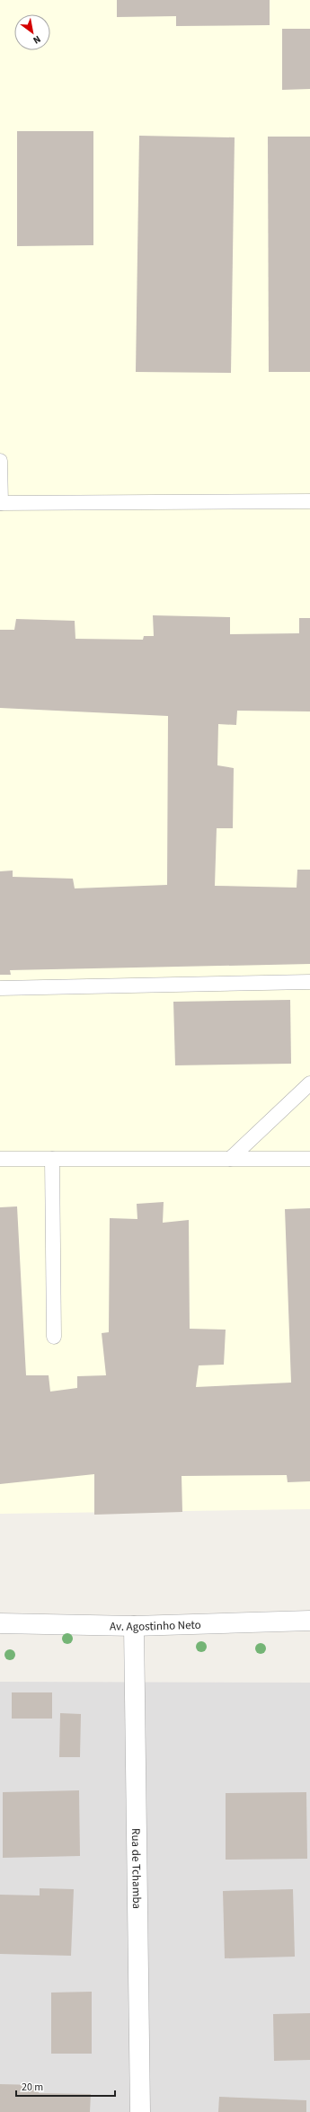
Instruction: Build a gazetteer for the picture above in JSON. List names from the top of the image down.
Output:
{
  "streets": {
    "street": ["Av. Agostinho Neto", "Rua de Tchamba"]
  },
  "crossings": [
    ["Av. Agostinho Neto", "Rua de Tchamba"]
  ],
  "scale_bar": "20 m",
  "north": "bottom right"
}
